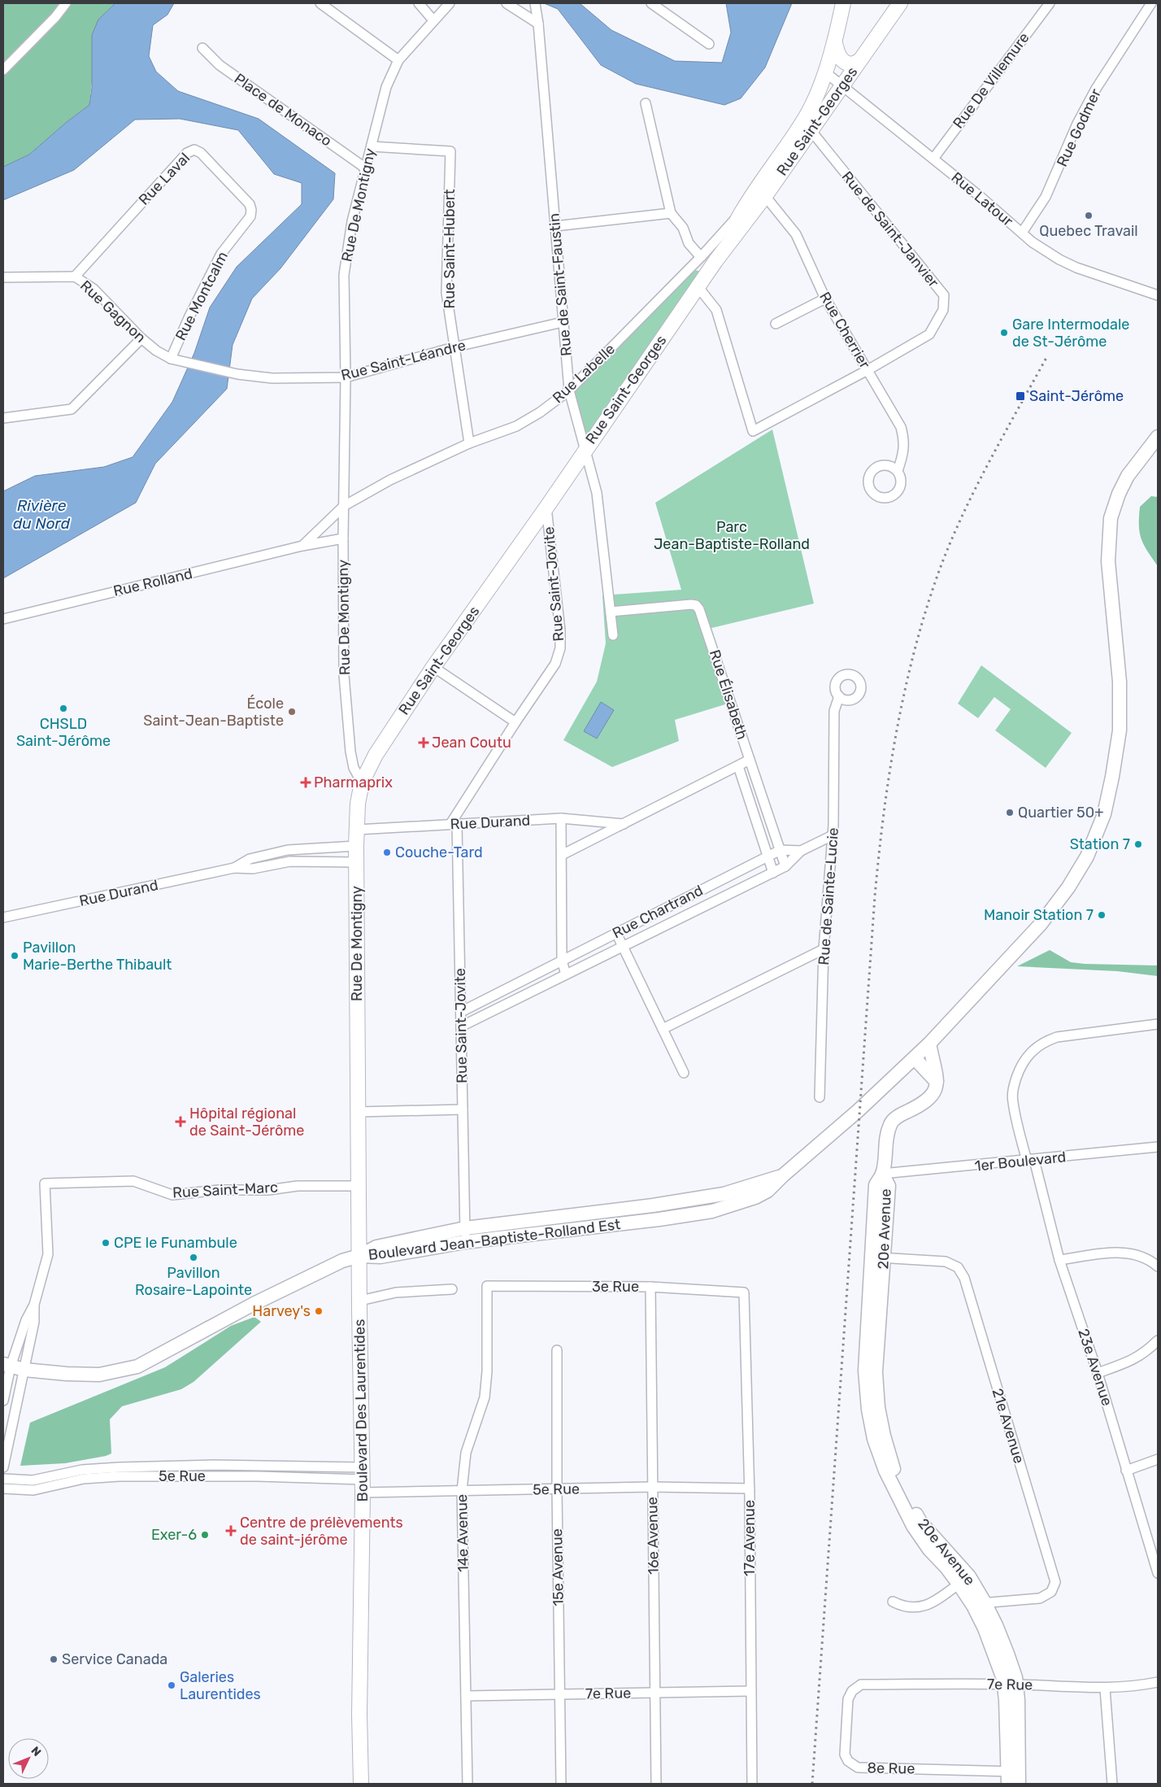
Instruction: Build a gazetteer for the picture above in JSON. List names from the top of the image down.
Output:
{
  "streets": {
    "main road": [
      "Rue Saint-Georges",
      "Rue De Montigny",
      "Rue Labelle",
      "Boulevard Des Laurentides"
    ],
    "street": [
      "Rue De Villemure",
      "Place de Monaco",
      "Rue Godmer",
      "Rue Laval",
      "Rue Latour",
      "Rue de Saint-Janvier",
      "Rue Saint-Hubert",
      "Rue de Saint-Faustin",
      "Rue Montcalm",
      "Rue Gagnon",
      "Rue Cherrier",
      "Rue Saint-Léandre",
      "Rue Rolland",
      "Rue Saint-Jovite",
      "Rue Élisabeth",
      "Rue Durand",
      "Rue de Sainte-Lucie",
      "Rue Chartrand",
      "1er Boulevard",
      "Rue Saint-Marc",
      "20e Avenue",
      "Boulevard Jean-Baptiste-Rolland Est",
      "3e Rue",
      "23e Avenue",
      "21e Avenue",
      "5e Rue",
      "14e Avenue",
      "16e Avenue",
      "17e Avenue",
      "15e Avenue",
      "7e Rue",
      "8e Rue"
    ]
  },
  "crossings": [
    ["Rue De Villemure", "Rue Latour"],
    ["Place de Monaco", "Rue De Montigny"],
    ["Rue Saint-Georges", "Rue Latour"],
    ["Rue Saint-Georges", "Rue De Montigny"],
    ["Rue Saint-Georges", "Rue de Saint-Janvier"],
    ["Rue Saint-Georges", "Rue de Saint-Faustin"],
    ["Rue Saint-Georges", "Rue Cherrier"],
    ["Rue Saint-Georges", "Rue Labelle"],
    ["Rue Saint-Georges", "Rue Saint-Jovite"],
    ["Rue Godmer", "Rue Latour"],
    ["Rue Laval", "Rue Montcalm"],
    ["Rue Laval", "Rue Gagnon"],
    ["Rue Latour", "Rue Labelle"],
    ["Rue De Montigny", "Rue Saint-Hubert"],
    ["Rue De Montigny", "Rue Saint-Léandre"],
    ["Rue De Montigny", "Rue Labelle"],
    ["Rue De Montigny", "Rue Rolland"],
    ["Rue De Montigny", "Rue Durand"],
    ["Rue De Montigny", "Rue Saint-Marc"],
    ["Rue De Montigny", "Boulevard Jean-Baptiste-Rolland Est"],
    ["Rue De Montigny", "Boulevard Des Laurentides"],
    ["Rue de Saint-Janvier", "Rue Cherrier"],
    ["Rue Saint-Hubert", "Rue Saint-Léandre"],
    ["Rue Saint-Hubert", "Rue Labelle"],
    ["Rue de Saint-Faustin", "Rue Saint-Léandre"],
    ["Rue de Saint-Faustin", "Rue Labelle"],
    ["Rue de Saint-Faustin", "Rue Élisabeth"],
    ["Rue Montcalm", "Rue Gagnon"],
    ["Rue Montcalm", "Rue Saint-Léandre"],
    ["Rue Gagnon", "Rue Saint-Léandre"],
    ["Rue Labelle", "Rue Rolland"],
    ["Rue Saint-Jovite", "Rue Durand"],
    ["Rue Saint-Jovite", "Rue Chartrand"],
    ["Rue Saint-Jovite", "Boulevard Jean-Baptiste-Rolland Est"],
    ["Rue Élisabeth", "Rue Chartrand"],
    ["Rue de Sainte-Lucie", "Rue Chartrand"],
    ["1er Boulevard", "20e Avenue"],
    ["1er Boulevard", "23e Avenue"],
    ["20e Avenue", "21e Avenue"],
    ["20e Avenue", "7e Rue"],
    ["20e Avenue", "8e Rue"],
    ["Boulevard Jean-Baptiste-Rolland Est", "Boulevard Des Laurentides"],
    ["3e Rue", "14e Avenue"],
    ["3e Rue", "16e Avenue"],
    ["3e Rue", "17e Avenue"],
    ["Boulevard Des Laurentides", "5e Rue"],
    ["5e Rue", "14e Avenue"],
    ["5e Rue", "16e Avenue"],
    ["5e Rue", "17e Avenue"],
    ["5e Rue", "15e Avenue"],
    ["14e Avenue", "7e Rue"],
    ["16e Avenue", "7e Rue"],
    ["17e Avenue", "7e Rue"],
    ["15e Avenue", "7e Rue"],
    ["7e Rue", "8e Rue"]
  ],
  "water": ["Rivière du Nord"],
  "parks": ["Parc Jean-Baptiste-Rolland"],
  "places": {
    "other": [
      "Quebec Travail",
      "Gare Intermodale de St-Jérôme",
      "CHSLD Saint-Jérôme",
      "École Saint-Jean-Baptiste",
      "Quartier 50+",
      "Station 7",
      "Couche-Tard",
      "Manoir Station 7",
      "Pavillon Marie-Berthe Thibault",
      "CPE le Funambule",
      "Pavillon Rosaire-Lapointe",
      "Harvey's",
      "Exer-6",
      "Service Canada",
      "Galeries Laurentides"
    ],
    "transit": ["Saint-Jérôme"],
    "health": [
      "Jean Coutu",
      "Pharmaprix",
      "Hôpital régional de Saint-Jérôme",
      "Centre de prélèvements de saint-jérôme"
    ]
  },
  "north": "top right"
}
